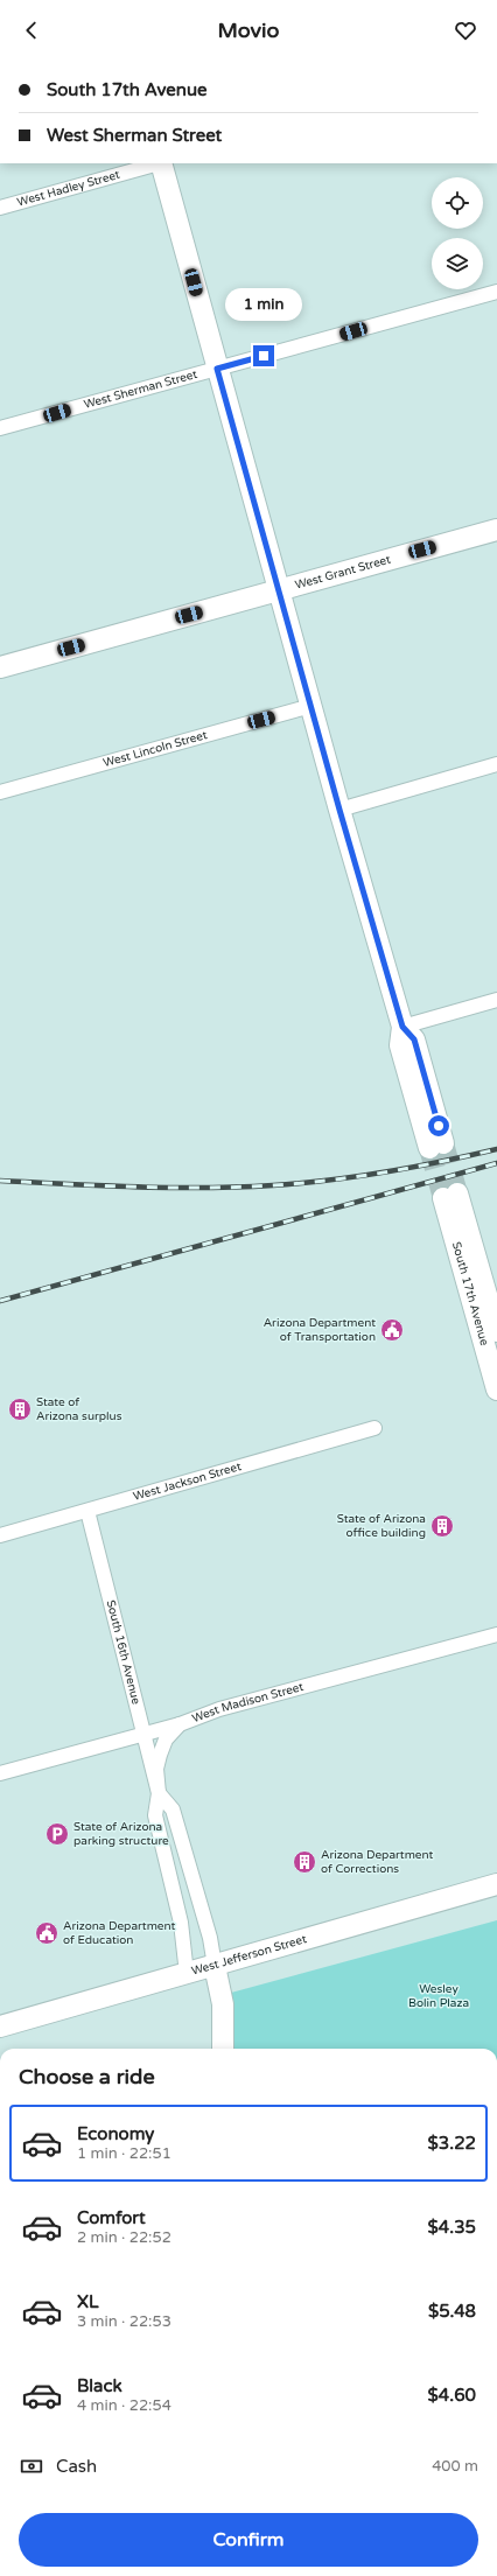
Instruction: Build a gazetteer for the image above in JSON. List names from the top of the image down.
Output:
{
  "streets": {
    "main road": ["West Grant Street", "South 17th Avenue", "West Jefferson Street"],
    "street": [
      "West Hadley Street",
      "West Sherman Street",
      "West Lincoln Street",
      "West Jackson Street",
      "South 16th Avenue",
      "West Madison Street"
    ]
  },
  "crossings": [
    ["West Jackson Street", "South 16th Avenue"],
    ["South 16th Avenue", "West Madison Street"],
    ["South 16th Avenue", "West Jefferson Street"]
  ],
  "parks": ["Wesley Bolin Plaza"],
  "places": {
    "public building": ["Arizona Department of Transportation", "Arizona Department of Education"],
    "building": ["State of Arizona surplus", "State of Arizona office building", "Arizona Department of Corrections"],
    "parking": ["State of Arizona parking structure"]
  },
  "page": {
    "header": "Movio",
    "banner": ["South 17th Avenue", "West Sherman Street"],
    "bubble": "1 min",
    "heading": "Choose a ride",
    "list": [
      {
        "name": "Economy",
        "note": "1 min · 22:51",
        "value": "$3.22"
      },
      {
        "name": "Comfort",
        "note": "2 min · 22:52",
        "value": "$4.35"
      },
      {
        "name": "XL",
        "note": "3 min · 22:53",
        "value": "$5.48"
      },
      {
        "name": "Black",
        "note": "4 min · 22:54",
        "value": "$4.60"
      }
    ],
    "pay": ["Cash", "400 m"],
    "buttons": "Confirm"
  }
}
